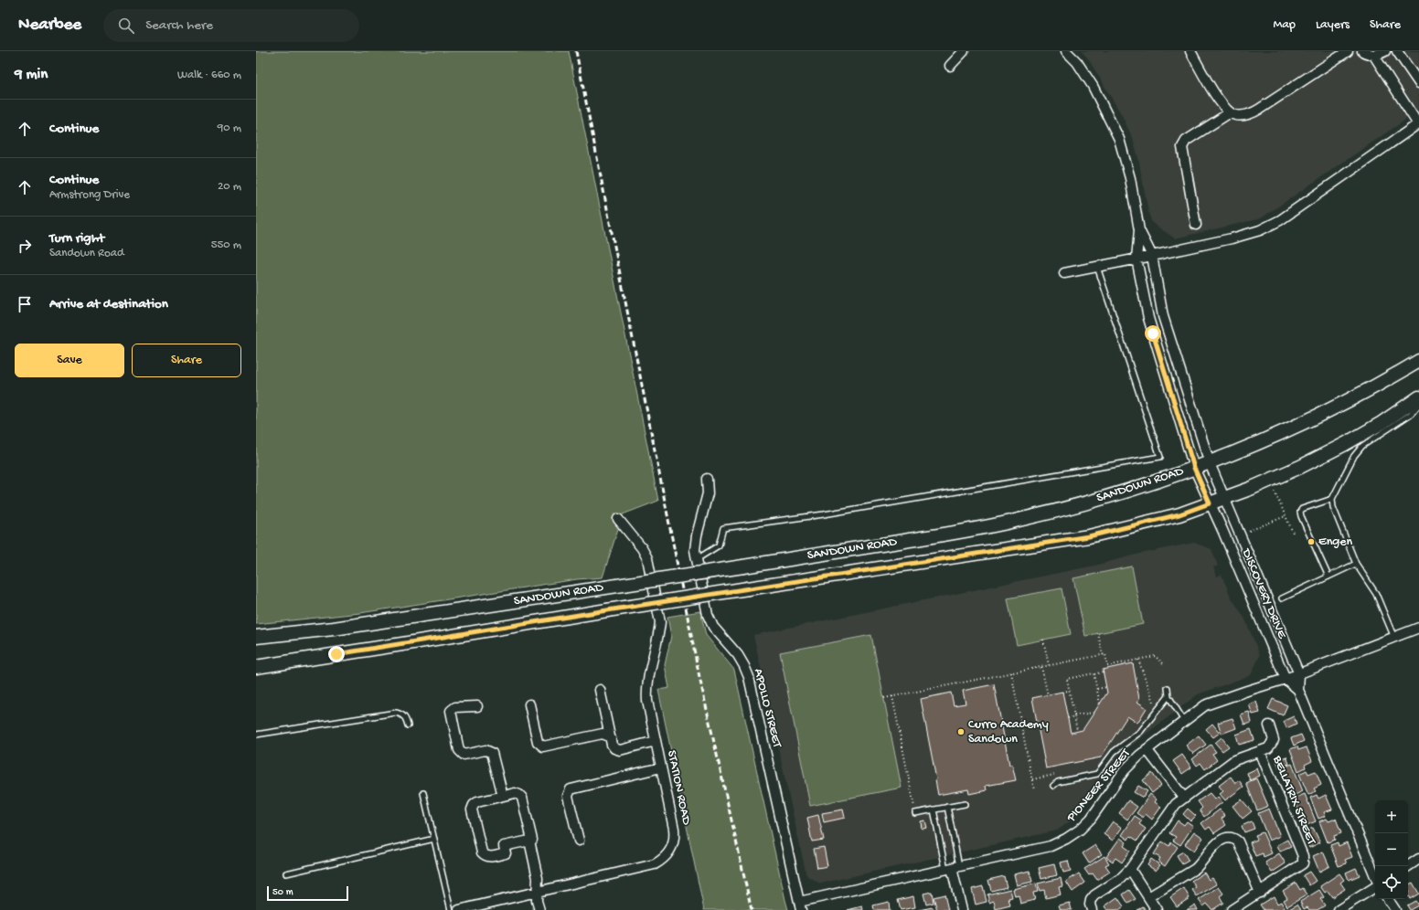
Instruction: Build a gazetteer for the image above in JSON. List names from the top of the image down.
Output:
{
  "streets": {
    "main road": ["SANDOWN ROAD"],
    "street": [
      "DISCOVERY DRIVE",
      "APOLLO STREET",
      "PIONEER STREET",
      "STATION ROAD",
      "BELLATRIX STREET"
    ]
  },
  "crossings": [
    ["SANDOWN ROAD", "DISCOVERY DRIVE"],
    ["DISCOVERY DRIVE", "PIONEER STREET"],
    ["APOLLO STREET", "PIONEER STREET"]
  ],
  "places": ["Engen", "Curro Academy Sandown"],
  "scale_bar": "50 m",
  "page": {
    "header": "Nearbee",
    "search": "Search here",
    "nav": ["Map", "Layers", "Share"],
    "heading": ["9 min", "Walk · 660 m"],
    "list": [
      ["Continue", "90 m"],
      ["Continue", "Armstrong Drive", "20 m"],
      ["Turn right", "Sandown Road", "550 m"],
      "Arrive at destination"
    ],
    "buttons": ["Save", "Share"],
    "map_buttons": ["+", "−"],
    "scale": "50 m"
  }
}
